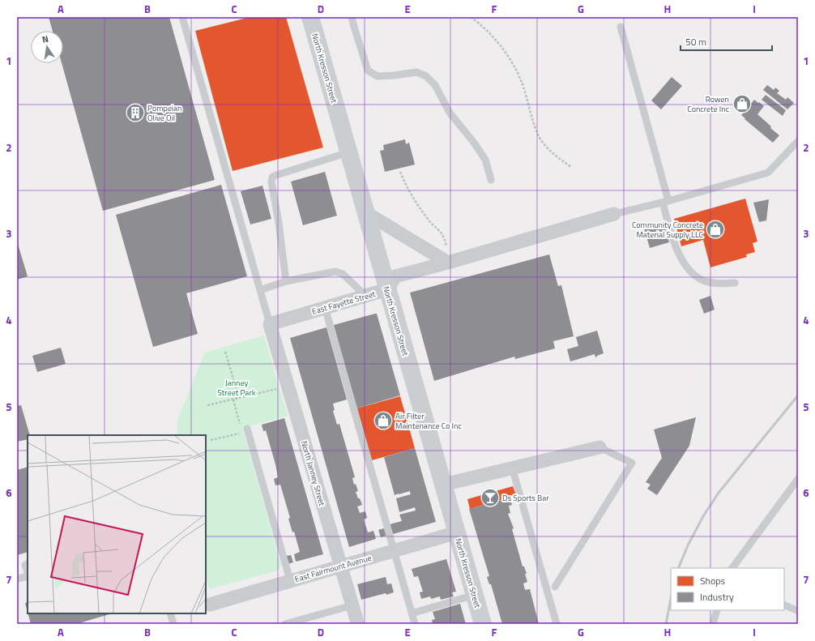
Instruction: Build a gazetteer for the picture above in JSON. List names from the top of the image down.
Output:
{
  "streets": {
    "street": [
      "North Kresson Street",
      "East Fayette Street",
      "North Janney Street",
      "East Fairmount Avenue"
    ]
  },
  "crossings": [
    ["North Kresson Street", "East Fayette Street"],
    ["North Kresson Street", "East Fairmount Avenue"],
    ["East Fayette Street", "North Janney Street"],
    ["North Janney Street", "East Fairmount Avenue"]
  ],
  "parks": ["Janney Street Park"],
  "places": {
    "shop": ["Rowen Concrete Inc", "Community Concrete Material Supply LLC", "Air Filter Maintenance Co Inc"],
    "building": ["Pompeian Olive Oil"],
    "bar": ["Ds Sports Bar"]
  },
  "legend": ["Shops", "Industry"],
  "scale_bar": "50 m",
  "north": "top",
  "grid": {
    "columns": [
      "A",
      "B",
      "C",
      "D",
      "E",
      "F",
      "G",
      "H",
      "I"
    ],
    "rows": [
      "1",
      "2",
      "3",
      "4",
      "5",
      "6",
      "7"
    ]
  }
}
